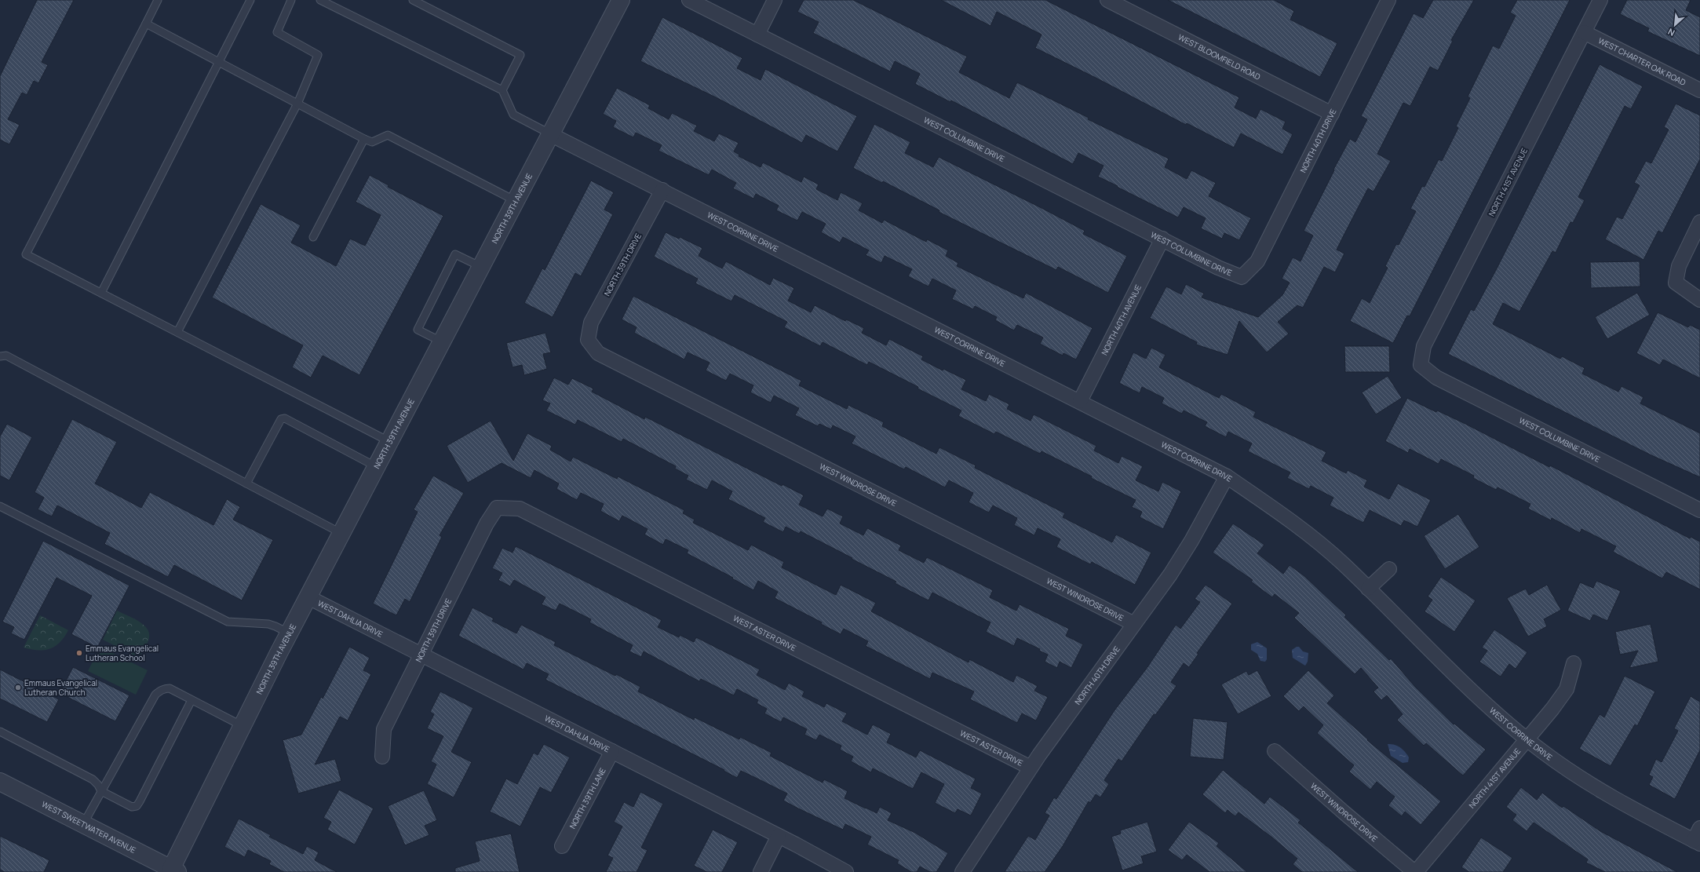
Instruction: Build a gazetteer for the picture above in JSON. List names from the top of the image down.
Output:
{
  "streets": {
    "street": [
      "WEST BLOOMFIELD ROAD",
      "WEST CHARTER OAK ROAD",
      "WEST COLUMBINE DRIVE",
      "NORTH 40TH DRIVE",
      "NORTH 41ST AVENUE",
      "NORTH 39TH AVENUE",
      "WEST CORRINE DRIVE",
      "NORTH 39TH DRIVE",
      "NORTH 40TH AVENUE",
      "WEST WINDROSE DRIVE",
      "WEST DAHLIA DRIVE",
      "WEST ASTER DRIVE",
      "NORTH 39TH LANE",
      "WEST SWEETWATER AVENUE"
    ]
  },
  "crossings": [
    ["WEST BLOOMFIELD ROAD", "NORTH 40TH DRIVE"],
    ["WEST CHARTER OAK ROAD", "NORTH 41ST AVENUE"],
    ["WEST COLUMBINE DRIVE", "NORTH 40TH DRIVE"],
    ["WEST COLUMBINE DRIVE", "NORTH 41ST AVENUE"],
    ["WEST COLUMBINE DRIVE", "NORTH 40TH AVENUE"],
    ["NORTH 40TH DRIVE", "WEST CORRINE DRIVE"],
    ["NORTH 40TH DRIVE", "WEST WINDROSE DRIVE"],
    ["NORTH 40TH DRIVE", "WEST ASTER DRIVE"],
    ["NORTH 41ST AVENUE", "WEST CORRINE DRIVE"],
    ["NORTH 41ST AVENUE", "WEST WINDROSE DRIVE"],
    ["NORTH 39TH AVENUE", "WEST CORRINE DRIVE"],
    ["NORTH 39TH AVENUE", "WEST DAHLIA DRIVE"],
    ["NORTH 39TH AVENUE", "WEST SWEETWATER AVENUE"],
    ["WEST CORRINE DRIVE", "NORTH 39TH DRIVE"],
    ["WEST CORRINE DRIVE", "NORTH 40TH AVENUE"],
    ["NORTH 39TH DRIVE", "WEST WINDROSE DRIVE"],
    ["NORTH 39TH DRIVE", "WEST DAHLIA DRIVE"],
    ["NORTH 39TH DRIVE", "WEST ASTER DRIVE"],
    ["WEST DAHLIA DRIVE", "NORTH 39TH LANE"]
  ],
  "places": ["Emmaus Evangelical Lutheran School", "Emmaus Evangelical Lutheran Church"],
  "north": "bottom left"
}
